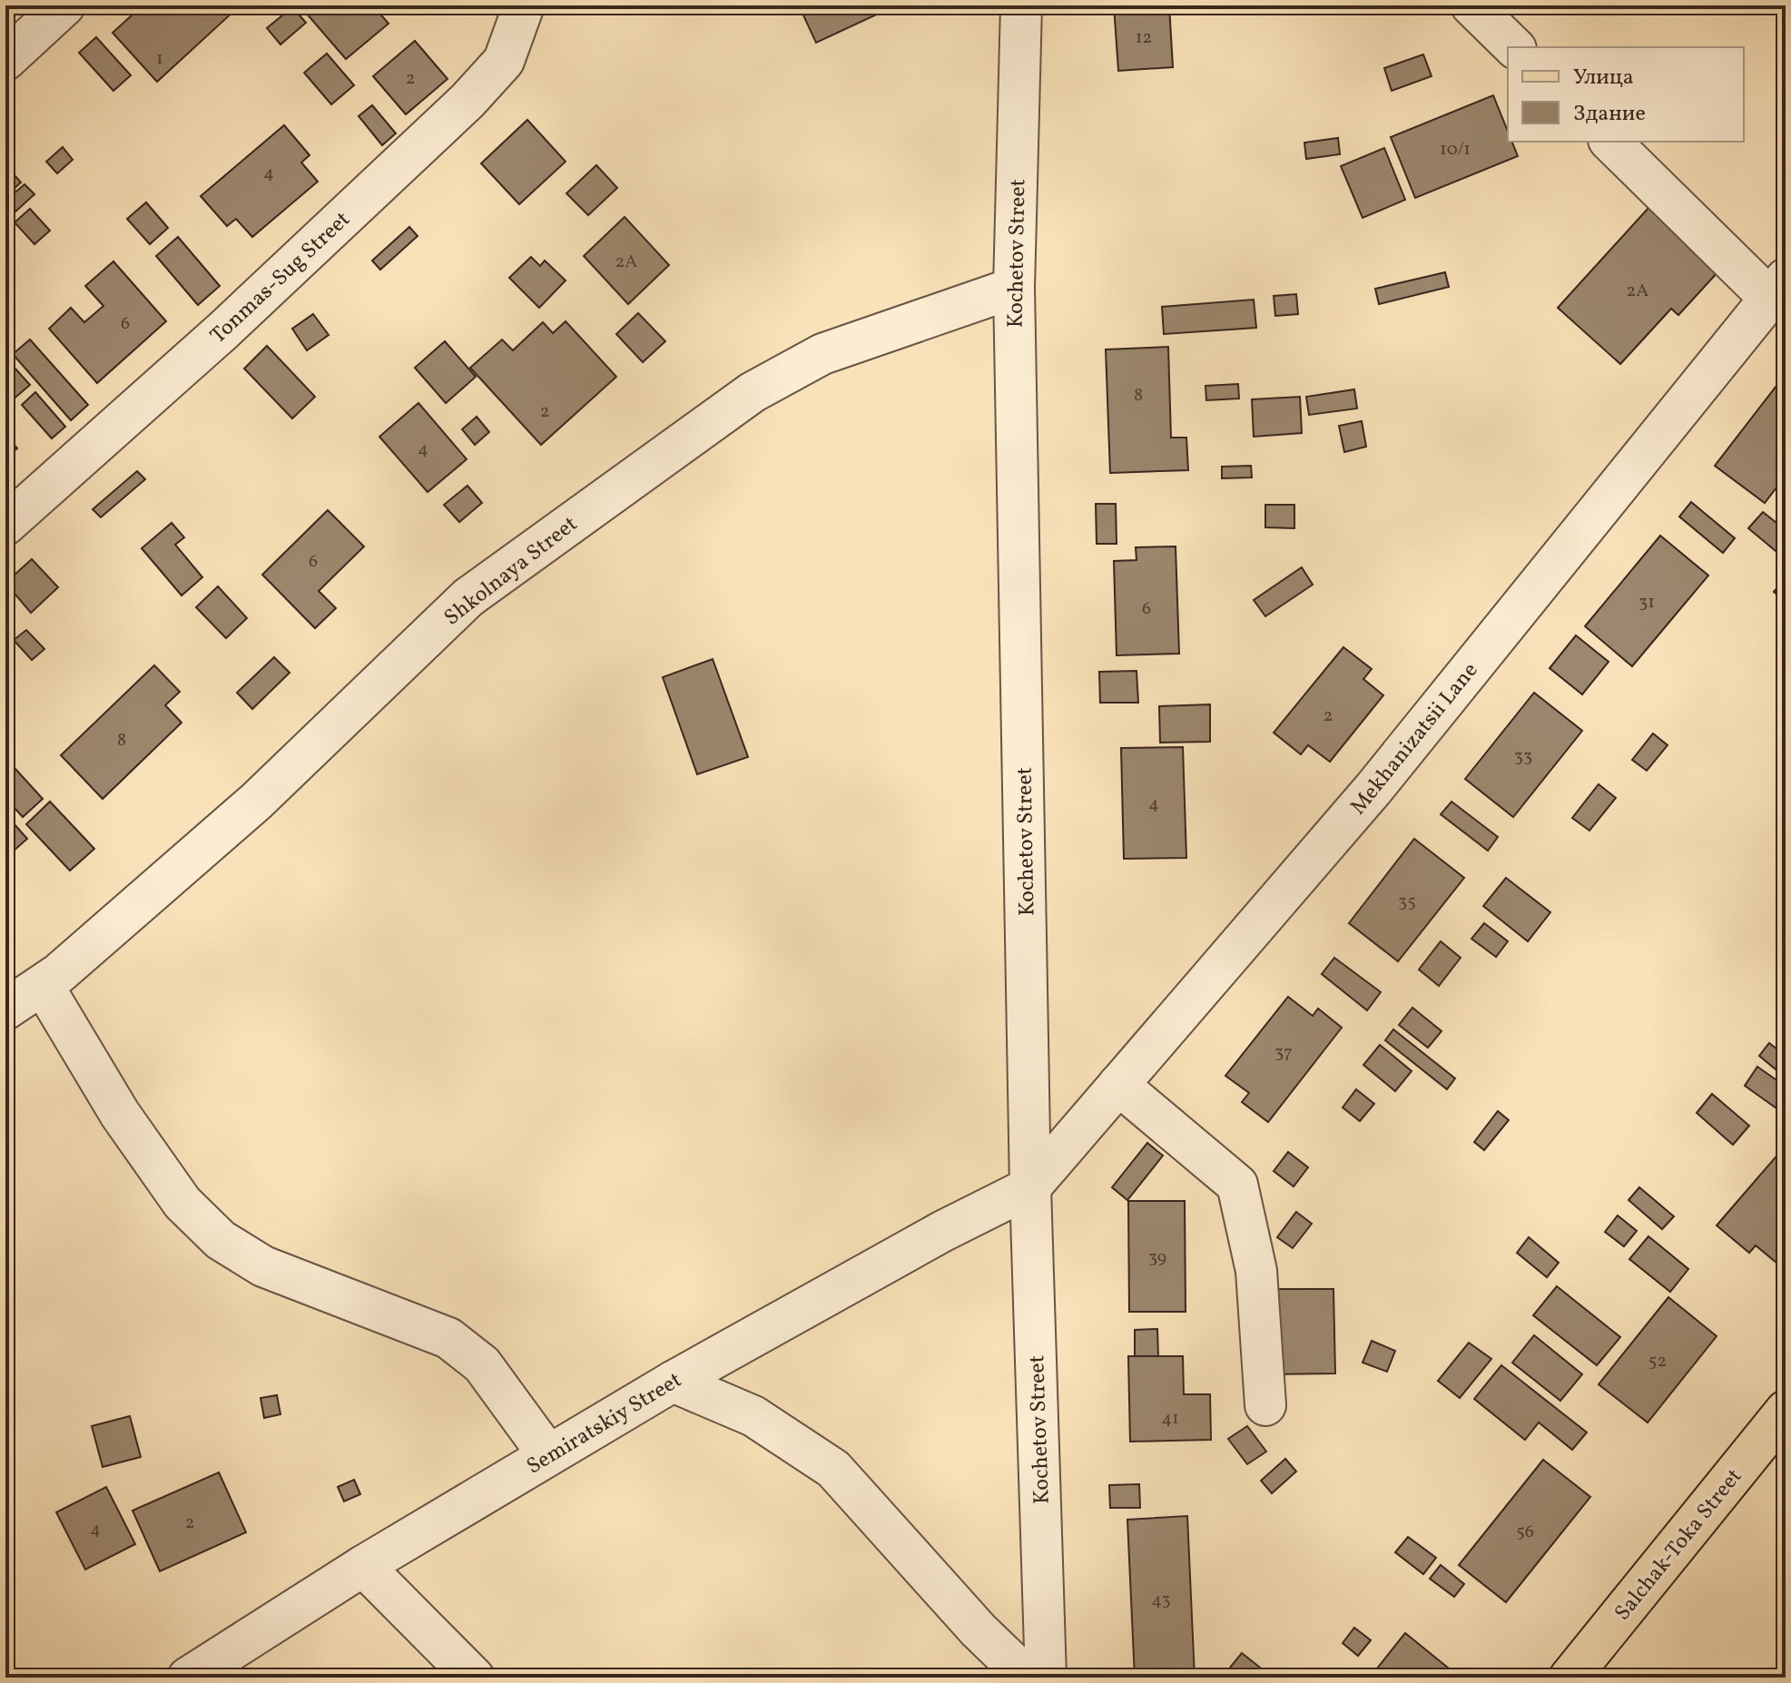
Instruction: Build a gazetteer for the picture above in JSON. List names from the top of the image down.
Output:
{
  "streets": {
    "main road": ["Salchak-Toka Street"],
    "street": [
      "Kochetov Street",
      "Tonmas-Sug Street",
      "Shkolnaya Street",
      "Mekhanizatsii Lane",
      "Semiratskiy Street"
    ]
  },
  "crossings": [
    ["Kochetov Street", "Shkolnaya Street"],
    ["Kochetov Street", "Mekhanizatsii Lane"],
    ["Kochetov Street", "Semiratskiy Street"],
    ["Mekhanizatsii Lane", "Semiratskiy Street"]
  ],
  "house_numbers": [
    "12",
    "1",
    "2",
    "10/1",
    "4",
    "2А",
    "2А",
    "6",
    "8",
    "2",
    "4",
    "6",
    "31",
    "6",
    "2",
    "8",
    "33",
    "4",
    "35",
    "37",
    "39",
    "52",
    "41",
    "2",
    "4",
    "56",
    "43"
  ],
  "legend": ["Улица", "Здание"]
}
